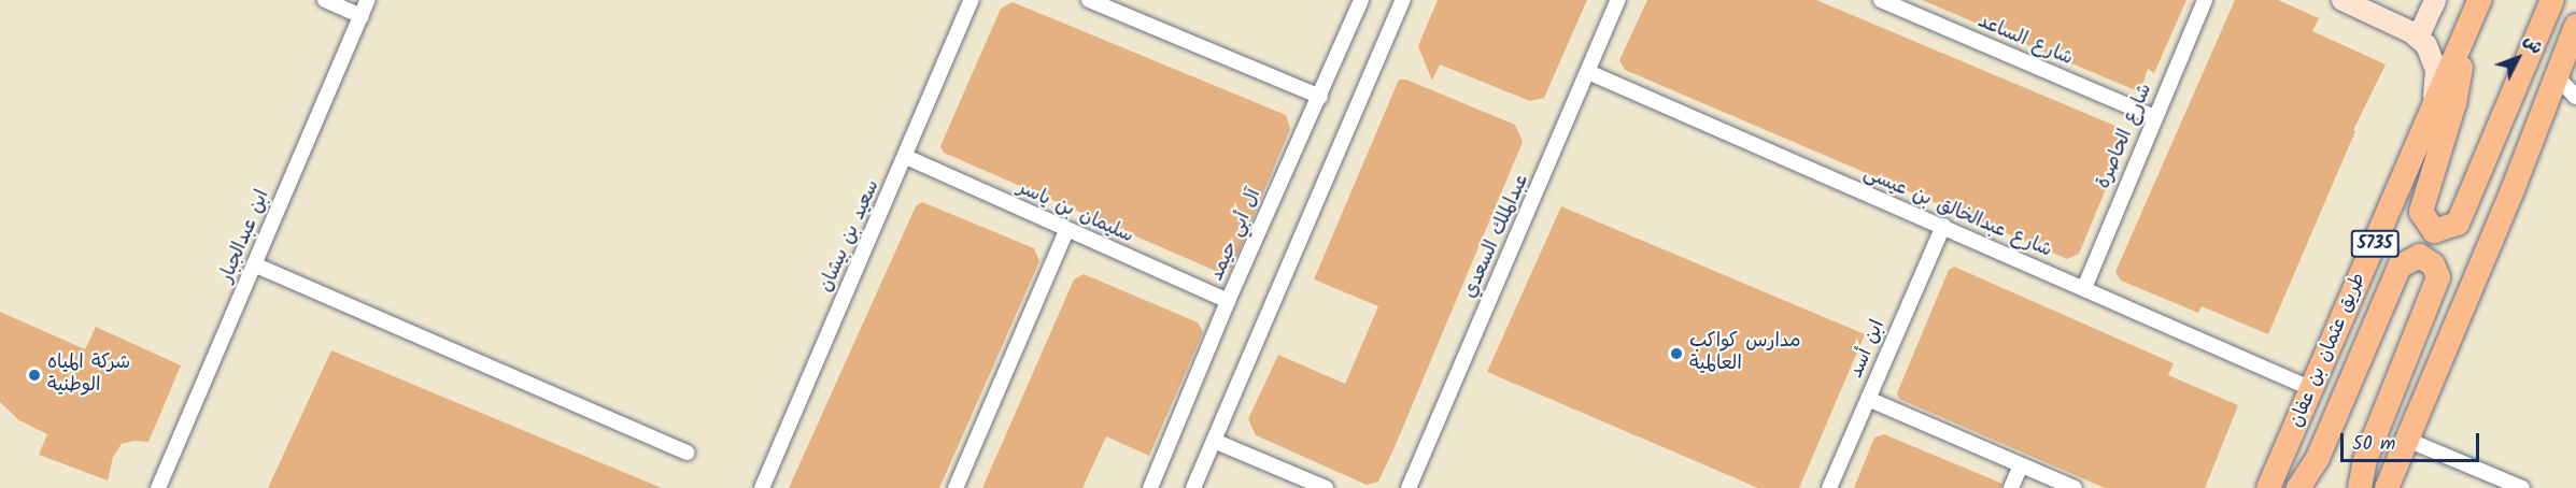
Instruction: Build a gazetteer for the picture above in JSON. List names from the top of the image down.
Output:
{
  "streets": {
    "main road": ["5735", "طريق عثمان بن عفان"],
    "street": [
      "شارع الساعد",
      "شارع الحاصرة",
      "سليمان بن ياسر",
      "شارع عبدالخالق بن عيسى",
      "آل أبي حيمد",
      "ابن عبدالجبار",
      "سعيد بن بيشان",
      "عبدالملك السعدي",
      "ابن أسد"
    ]
  },
  "crossings": [
    ["شارع الساعد", "شارع الحاصرة"],
    ["شارع الحاصرة", "شارع عبدالخالق بن عيسى"],
    ["سليمان بن ياسر", "آل أبي حيمد"],
    ["سليمان بن ياسر", "سعيد بن بيشان"],
    ["شارع عبدالخالق بن عيسى", "عبدالملك السعدي"],
    ["شارع عبدالخالق بن عيسى", "ابن أسد"],
    ["شارع عبدالخالق بن عيسى", "طريق عثمان بن عفان"]
  ],
  "places": ["مدارس كواكب العالمية", "شركة المياه الوطنية"],
  "scale_bar": "50 m",
  "north": "top right"
}
